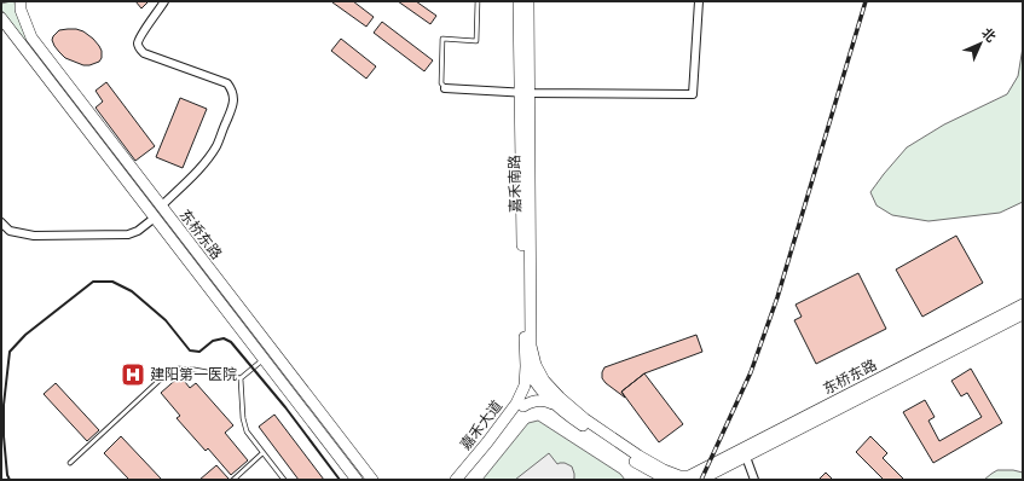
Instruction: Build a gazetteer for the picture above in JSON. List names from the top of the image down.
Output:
{
  "streets": {
    "main road": ["嘉禾南路", "东桥东路", "嘉禾大道"]
  },
  "places": {
    "hospital": ["建阳第一医院"]
  },
  "north": "top right"
}
